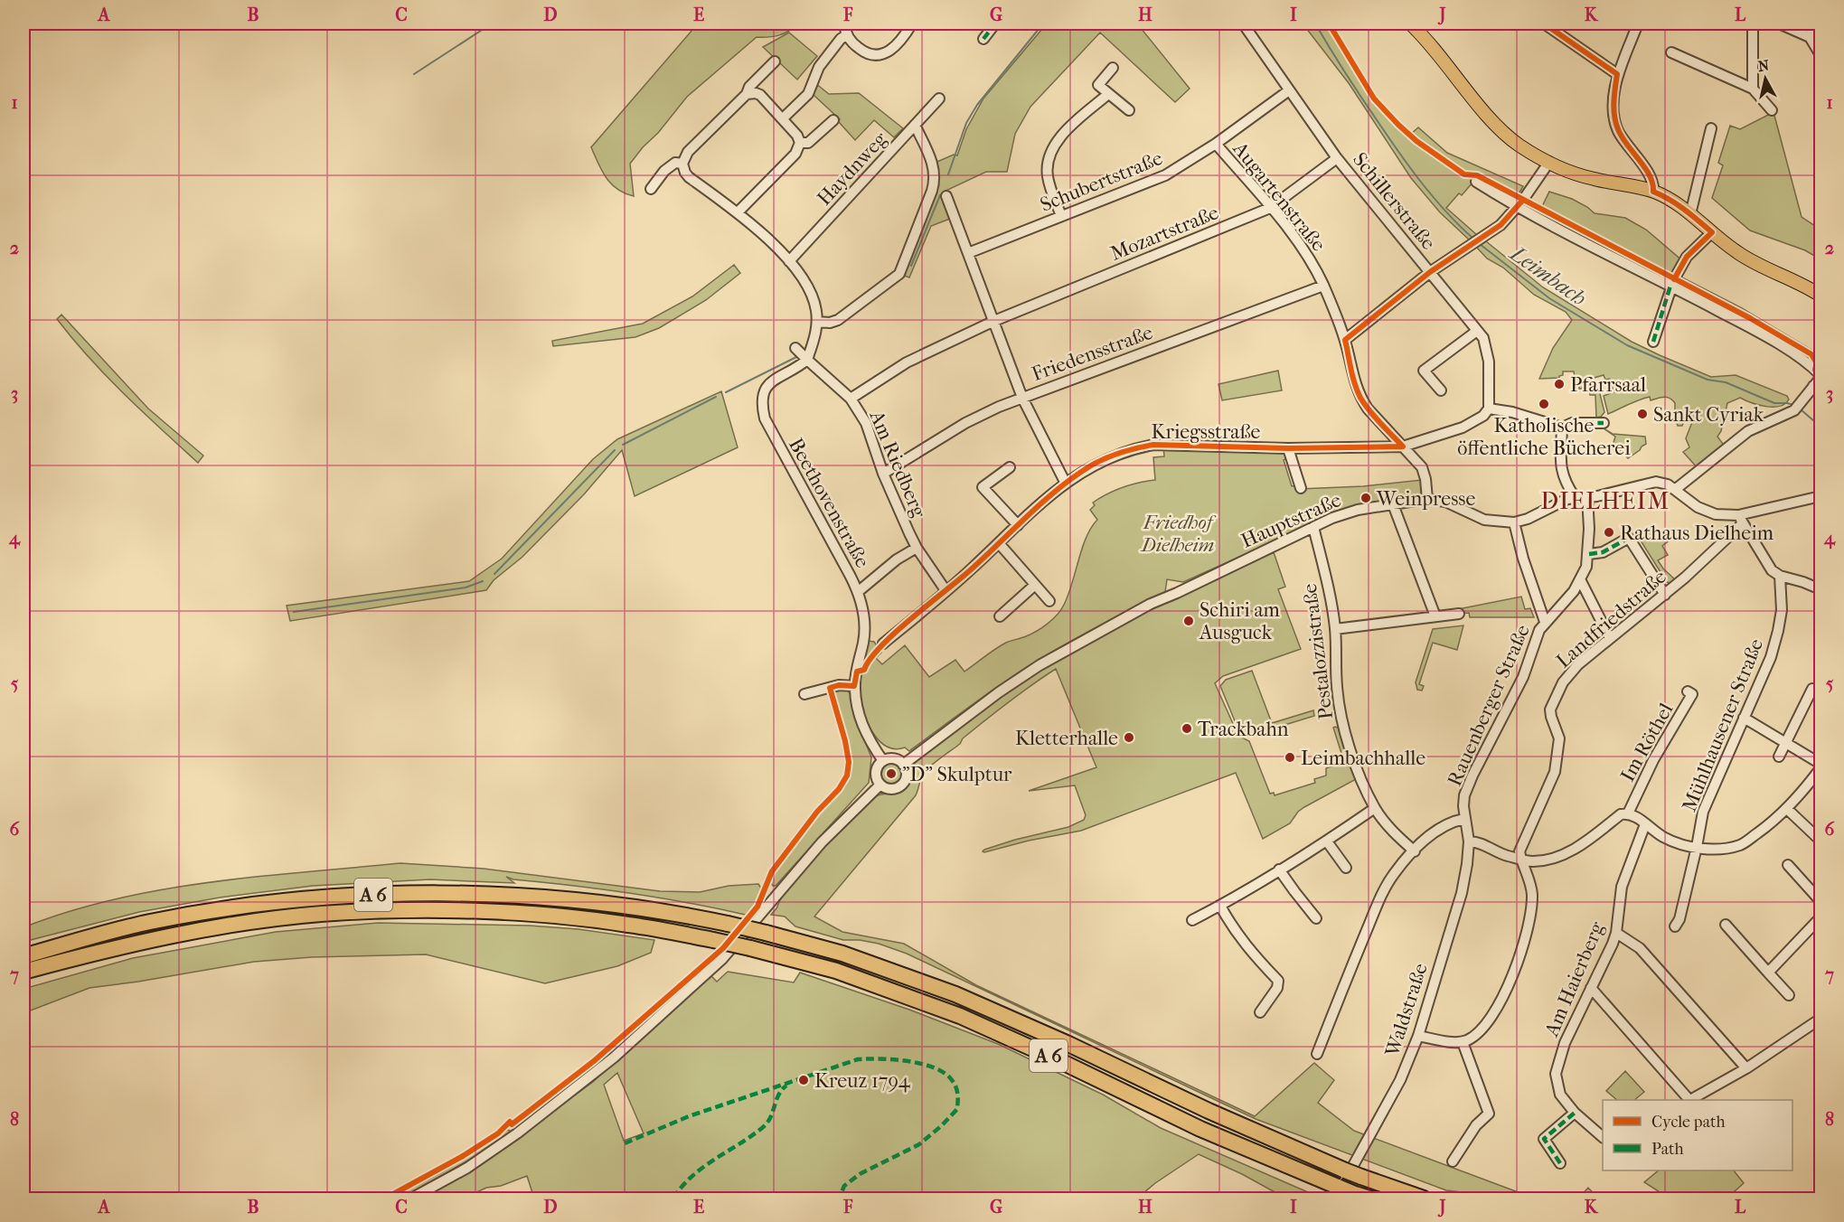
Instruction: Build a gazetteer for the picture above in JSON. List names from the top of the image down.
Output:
{
  "streets": {
    "highway": ["A 6"],
    "street": [
      "Haydnweg",
      "Schubertstraße",
      "Augartenstraße",
      "Schillerstraße",
      "Mozartstraße",
      "Friedensstraße",
      "Kriegsstraße",
      "Am Riedberg",
      "Beethovenstraße",
      "Hauptstraße",
      "Landfriedstraße",
      "Pestalozzistraße",
      "Rauenberger Straße",
      "Mühlhausener Straße",
      "Im Röthel",
      "Am Haierberg",
      "Waldstraße"
    ]
  },
  "crossings": [
    ["Schubertstraße", "Augartenstraße"],
    ["Schubertstraße", "Schillerstraße"],
    ["Augartenstraße", "Schillerstraße"],
    ["Augartenstraße", "Mozartstraße"],
    ["Augartenstraße", "Friedensstraße"],
    ["Augartenstraße", "Kriegsstraße"],
    ["Augartenstraße", "Hauptstraße"],
    ["Schillerstraße", "Mozartstraße"],
    ["Schillerstraße", "Kriegsstraße"],
    ["Mozartstraße", "Am Riedberg"],
    ["Friedensstraße", "Am Riedberg"],
    ["Kriegsstraße", "Am Riedberg"],
    ["Am Riedberg", "Beethovenstraße"],
    ["Beethovenstraße", "Hauptstraße"],
    ["Hauptstraße", "Landfriedstraße"],
    ["Hauptstraße", "Pestalozzistraße"],
    ["Hauptstraße", "Rauenberger Straße"],
    ["Pestalozzistraße", "Rauenberger Straße"],
    ["Rauenberger Straße", "Waldstraße"],
    ["A 6", "Waldstraße"]
  ],
  "districts": ["DIELHEIM"],
  "water": ["Leimbach"],
  "parks": ["Friedhof Dielheim"],
  "places": [
    "Pfarrsaal",
    "Katholische öffentliche Bücherei",
    "Sankt Cyriak",
    "Weinpresse",
    "Rathaus Dielheim",
    "Schiri am Ausguck",
    "Trackbahn",
    "Kletterhalle",
    "Leimbachhalle",
    "\"D\" Skulptur",
    "Kreuz 1794"
  ],
  "legend": ["Cycle path", "Path"],
  "north": "top",
  "grid": {
    "columns": [
      "A",
      "B",
      "C",
      "D",
      "E",
      "F",
      "G",
      "H",
      "I",
      "J",
      "K",
      "L"
    ],
    "rows": [
      "1",
      "2",
      "3",
      "4",
      "5",
      "6",
      "7",
      "8"
    ]
  }
}
